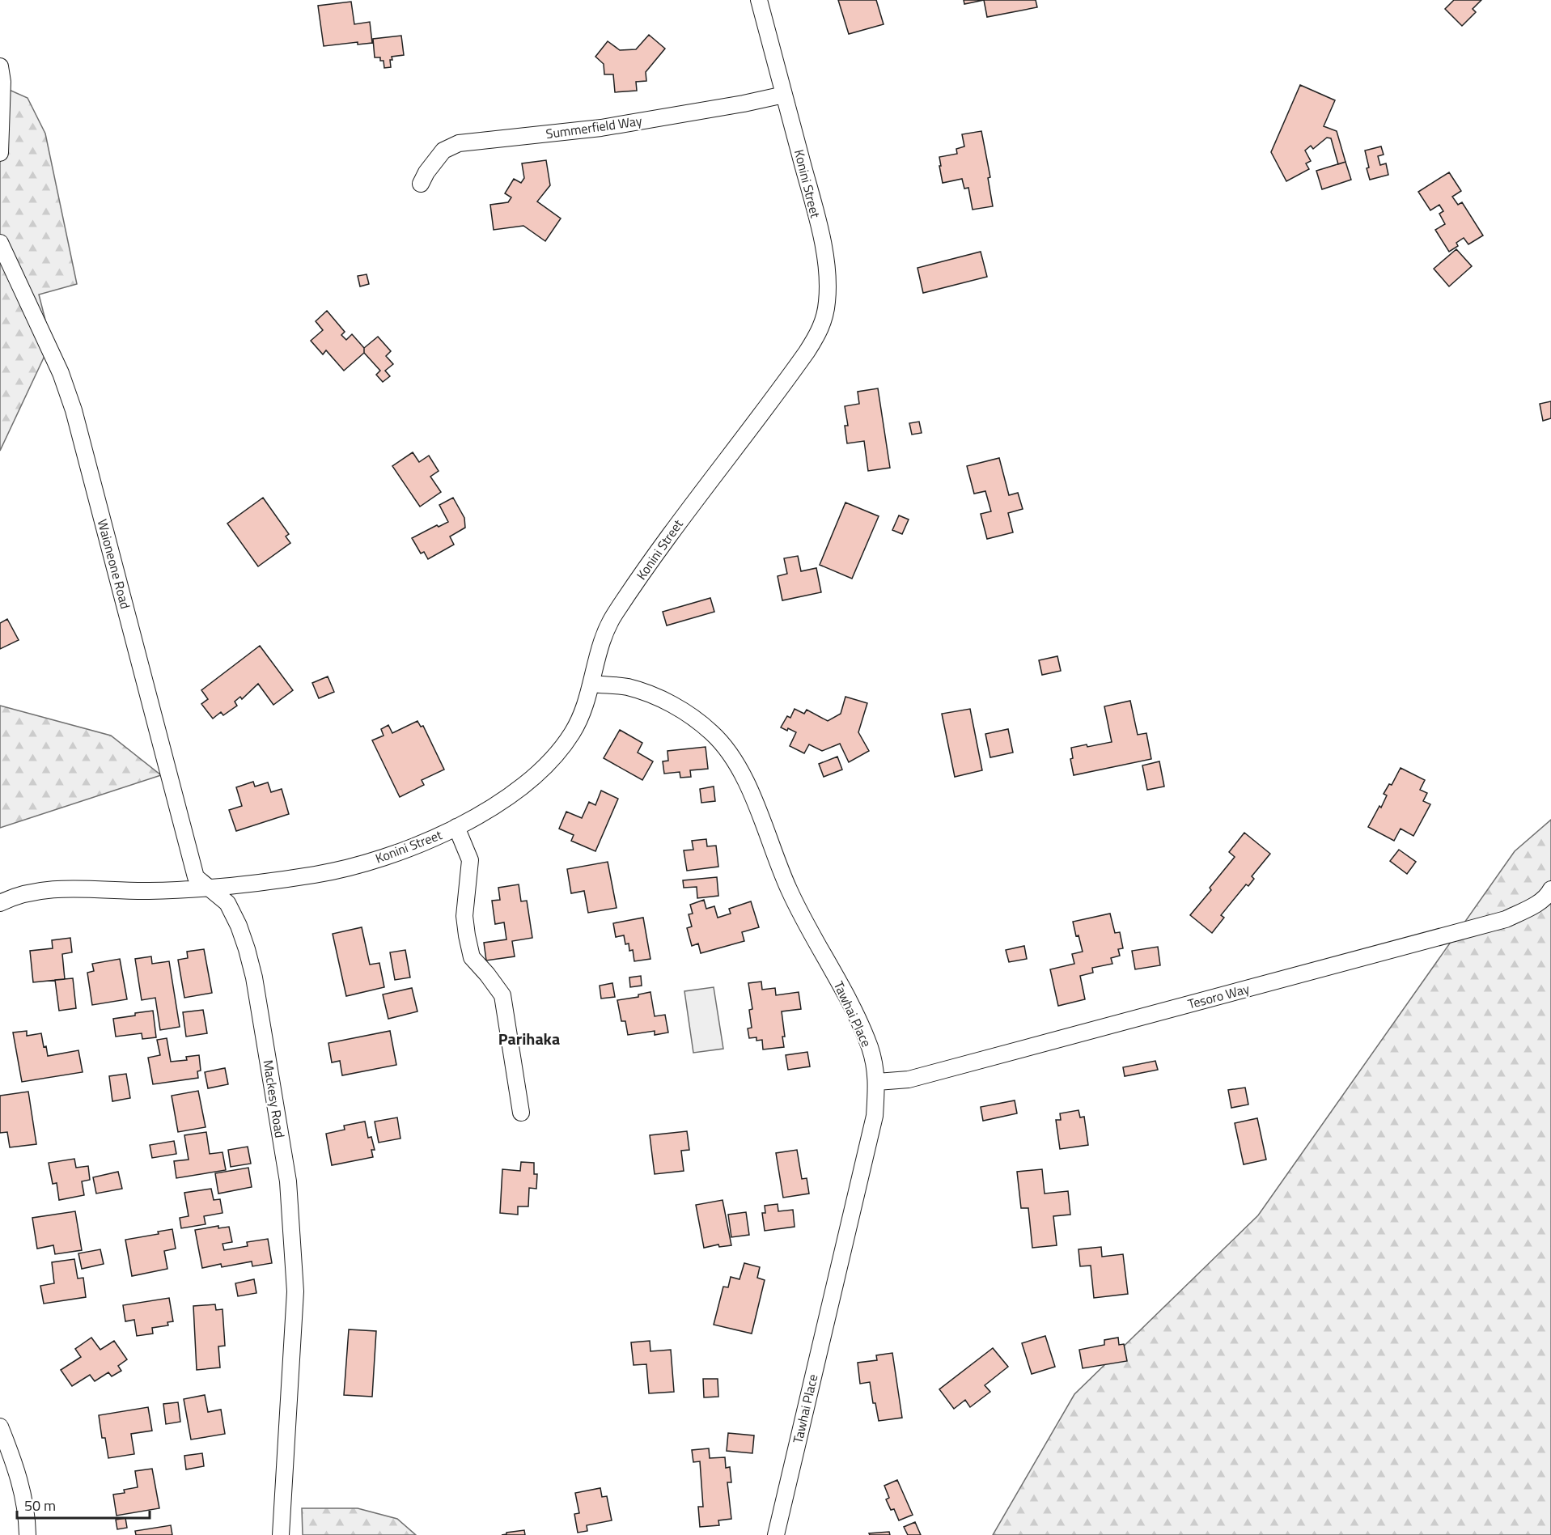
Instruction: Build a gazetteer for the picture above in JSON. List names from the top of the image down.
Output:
{
  "streets": {
    "street": [
      "Summerfield Way",
      "Konini Street",
      "Waioneone Road",
      "Tesoro Way",
      "Tawhai Place",
      "Mackesy Road"
    ]
  },
  "crossings": [
    ["Summerfield Way", "Konini Street"],
    ["Konini Street", "Waioneone Road"],
    ["Konini Street", "Tawhai Place"],
    ["Konini Street", "Mackesy Road"],
    ["Waioneone Road", "Mackesy Road"],
    ["Tesoro Way", "Tawhai Place"]
  ],
  "districts": ["Parihaka"],
  "scale_bar": "50 m"
}
